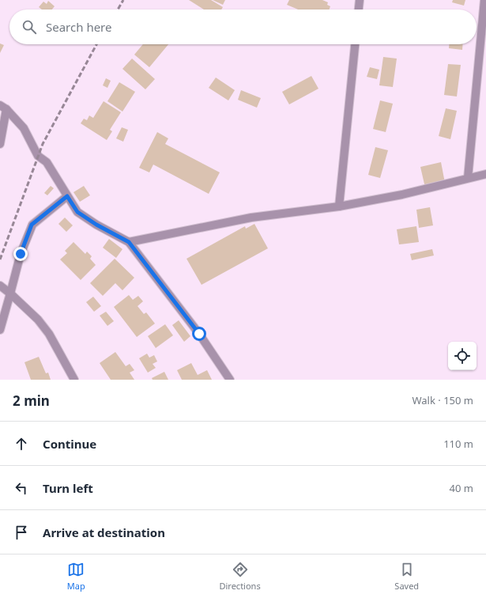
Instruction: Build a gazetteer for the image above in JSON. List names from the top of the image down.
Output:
{
  "page": {
    "search": "Search here",
    "heading": ["2 min", "Walk · 150 m"],
    "list": [
      ["Continue", "110 m"],
      ["Turn left", "40 m"],
      "Arrive at destination"
    ],
    "nav": ["Map", "Directions", "Saved"]
  }
}
